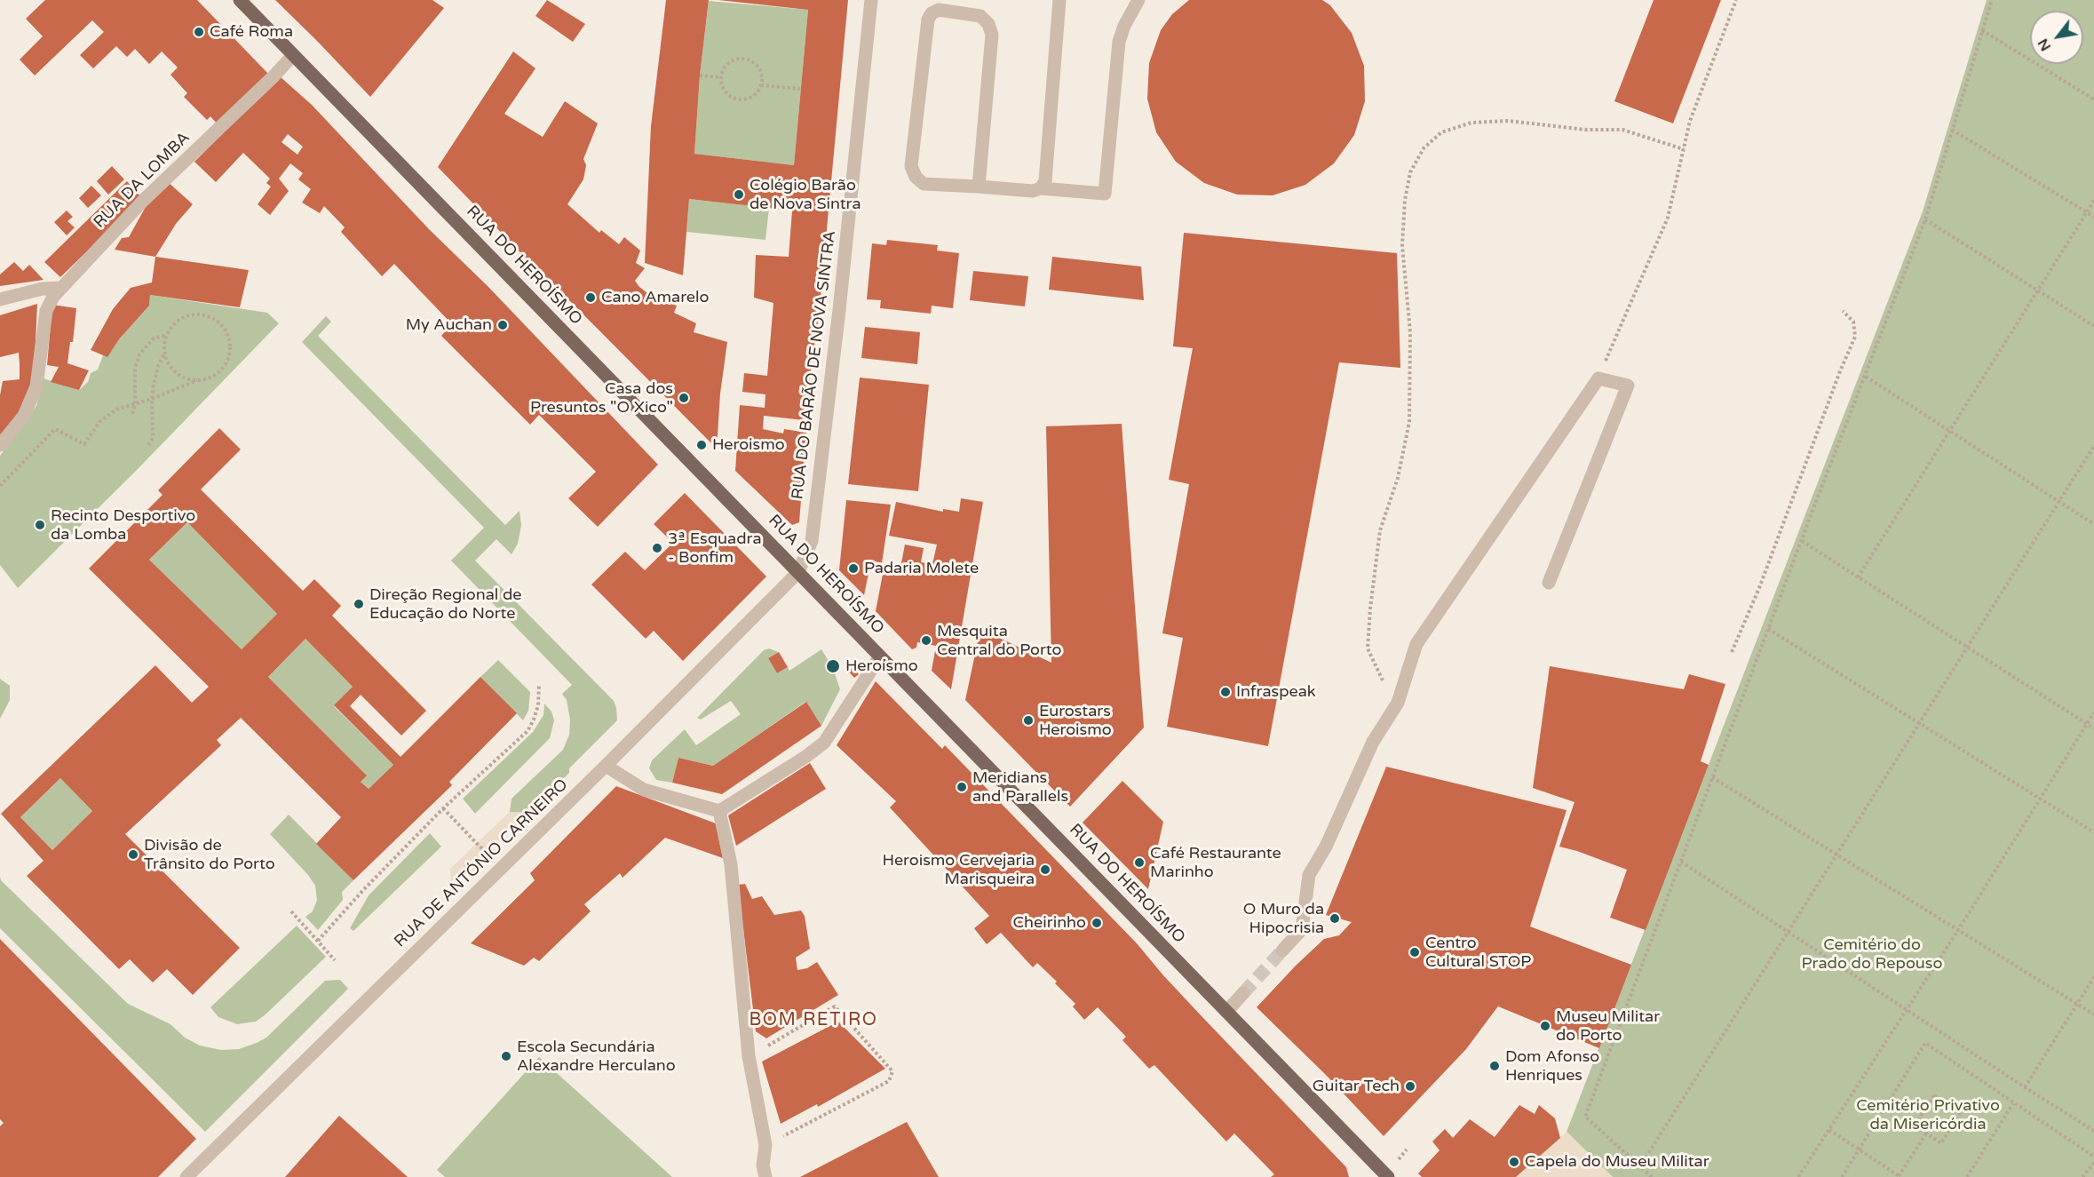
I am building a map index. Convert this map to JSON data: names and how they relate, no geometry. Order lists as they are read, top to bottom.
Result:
{
  "streets": {
    "main road": ["RUA DO HEROÍSMO"],
    "street": ["RUA DA LOMBA", "RUA DO BARÃO DE NOVA SINTRA", "RUA DE ANTÓNIO CARNEIRO"]
  },
  "crossings": [
    ["RUA DA LOMBA", "RUA DO HEROÍSMO"],
    ["RUA DO HEROÍSMO", "RUA DO BARÃO DE NOVA SINTRA"],
    ["RUA DO HEROÍSMO", "RUA DE ANTÓNIO CARNEIRO"],
    ["RUA DO BARÃO DE NOVA SINTRA", "RUA DE ANTÓNIO CARNEIRO"]
  ],
  "districts": ["BOM RETIRO"],
  "parks": ["Cemitério do Prado do Repouso", "Cemitério Privativo da Misericórdia"],
  "places": [
    "Café Roma",
    "Colégio Barão de Nova Sintra",
    "Cano Amarelo",
    "My Auchan",
    "Casa dos Presuntos \"O Xico\"",
    "Heroismo",
    "Recinto Desportivo da Lomba",
    "3ª Esquadra - Bonfim",
    "Padaria Molete",
    "Direção Regional de Educação do Norte",
    "Mesquita Central do Porto",
    "Heroísmo",
    "Infraspeak",
    "Eurostars Heroismo",
    "Meridians and Parallels",
    "Divisão de Trânsito do Porto",
    "Café Restaurante Marinho",
    "Heroismo Cervejaria Marisqueira",
    "O Muro da Hipocrisia",
    "Cheirinho",
    "Centro Cultural STOP",
    "Museu Militar do Porto",
    "Escola Secundária Alexandre Herculano",
    "Dom Afonso Henriques",
    "Guitar Tech",
    "Capela do Museu Militar"
  ],
  "north": "bottom left"
}
